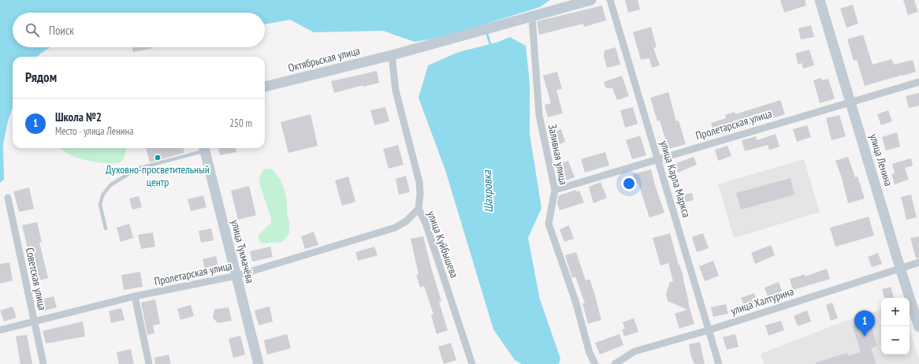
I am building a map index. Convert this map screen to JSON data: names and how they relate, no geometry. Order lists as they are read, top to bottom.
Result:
{
  "streets": {
    "street": [
      "Октябрьская улица",
      "Пролетарская улица",
      "Заливная улица",
      "улица Ленина",
      "улица Карла Маркса",
      "улица Куйбышева",
      "улица Тукмачёва",
      "Советская улица",
      "улица Халтурина"
    ]
  },
  "crossings": [
    ["Октябрьская улица", "Заливная улица"],
    ["Октябрьская улица", "улица Куйбышева"],
    ["Пролетарская улица", "Заливная улица"],
    ["Пролетарская улица", "улица Ленина"],
    ["Пролетарская улица", "улица Карла Маркса"],
    ["Пролетарская улица", "улица Куйбышева"],
    ["Пролетарская улица", "улица Тукмачёва"],
    ["Пролетарская улица", "Советская улица"],
    ["улица Ленина", "улица Халтурина"],
    ["улица Карла Маркса", "улица Халтурина"]
  ],
  "water": ["Шахровка"],
  "places": ["Духовно-просветительный центр"],
  "page": {
    "search": "Поиск",
    "heading": "Рядом",
    "list": [
      {
        "mark": "1",
        "name": "Школа №2",
        "note": "Место · улица Ленина",
        "value": "250 m"
      }
    ],
    "map_buttons": ["+", "−"],
    "pins": "1"
  }
}
